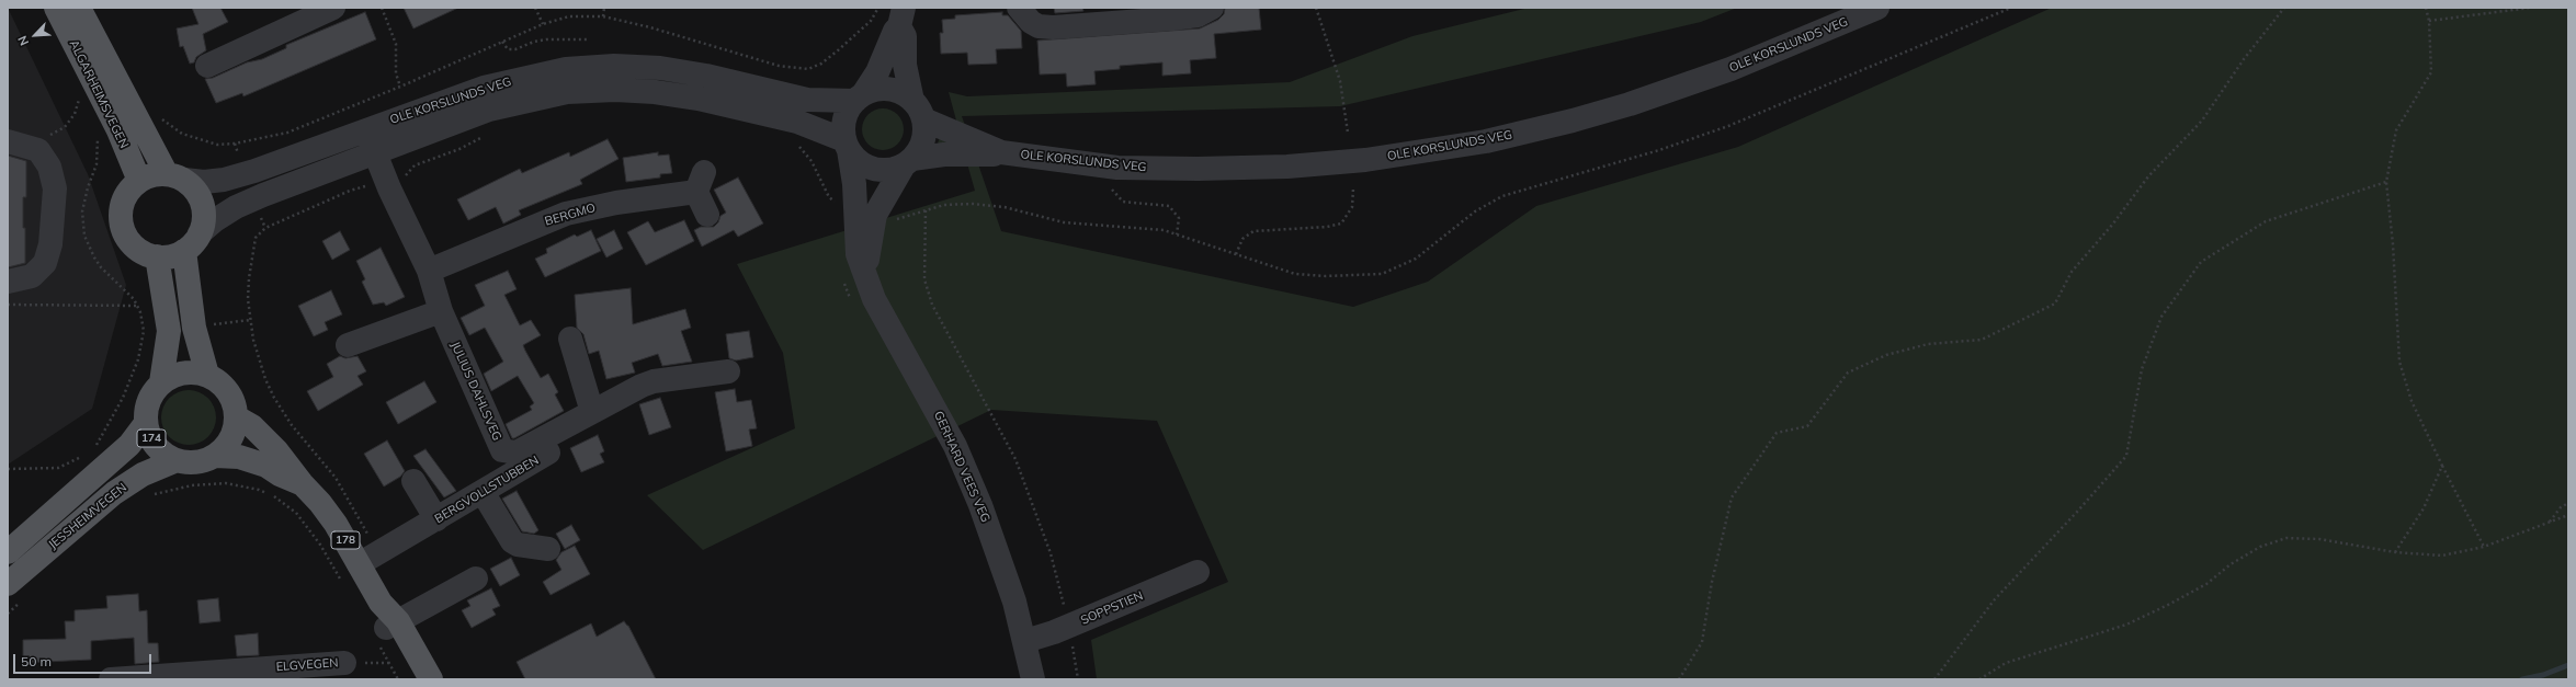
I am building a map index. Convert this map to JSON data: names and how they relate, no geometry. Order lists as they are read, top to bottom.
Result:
{
  "streets": {
    "main road": [
      "ALGARHEIMSVEGEN",
      "174",
      "JESSHEIMVEGEN",
      "178"
    ],
    "street": [
      "OLE KORSLUNDS VEG",
      "BERGMO",
      "JULIUS DAHLSVEG",
      "GERHARD VEES VEG",
      "BERGVOLLSTUBBEN",
      "SOPPSTIEN",
      "ELGVEGEN"
    ]
  },
  "crossings": [
    ["OLE KORSLUNDS VEG", "ALGARHEIMSVEGEN"],
    ["OLE KORSLUNDS VEG", "JULIUS DAHLSVEG"],
    ["OLE KORSLUNDS VEG", "174"],
    ["OLE KORSLUNDS VEG", "GERHARD VEES VEG"],
    ["ALGARHEIMSVEGEN", "174"],
    ["BERGMO", "JULIUS DAHLSVEG"],
    ["174", "JESSHEIMVEGEN"],
    ["174", "178"],
    ["GERHARD VEES VEG", "SOPPSTIEN"],
    ["BERGVOLLSTUBBEN", "178"],
    ["JESSHEIMVEGEN", "178"]
  ],
  "scale_bar": "50 m",
  "north": "bottom left"
}
